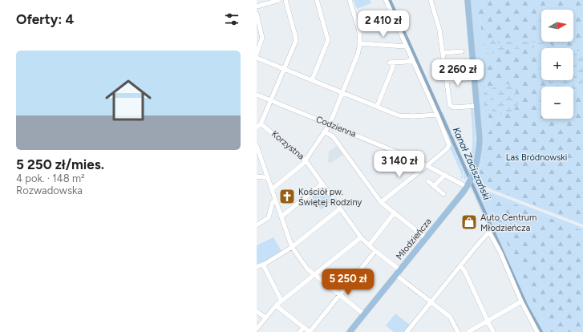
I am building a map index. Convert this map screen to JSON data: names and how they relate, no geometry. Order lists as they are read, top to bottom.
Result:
{
  "streets": {
    "main road": ["Młodzieńcza"],
    "street": ["Codzienna", "Korzystna"]
  },
  "crossings": [
    ["Codzienna", "Młodzieńcza"],
    ["Korzystna", "Młodzieńcza"]
  ],
  "water": ["Kanał Zaciszański"],
  "parks": ["Las Bródnowski"],
  "places": {
    "church": ["Kościół pw. Świętej Rodziny"],
    "shop": ["Auto Centrum Młodzieńcza"]
  },
  "north": "right",
  "page": {
    "heading": "Oferty: 4",
    "map_buttons": ["+", "−"],
    "price": [
      "2 410 zł",
      "2 260 zł",
      "3 140 zł",
      "5 250 zł"
    ],
    "list": [
      {
        "name": "5 250 zł/mies.",
        "note": "4 pok. · 148 m² · Rozwadowska"
      }
    ]
  }
}
